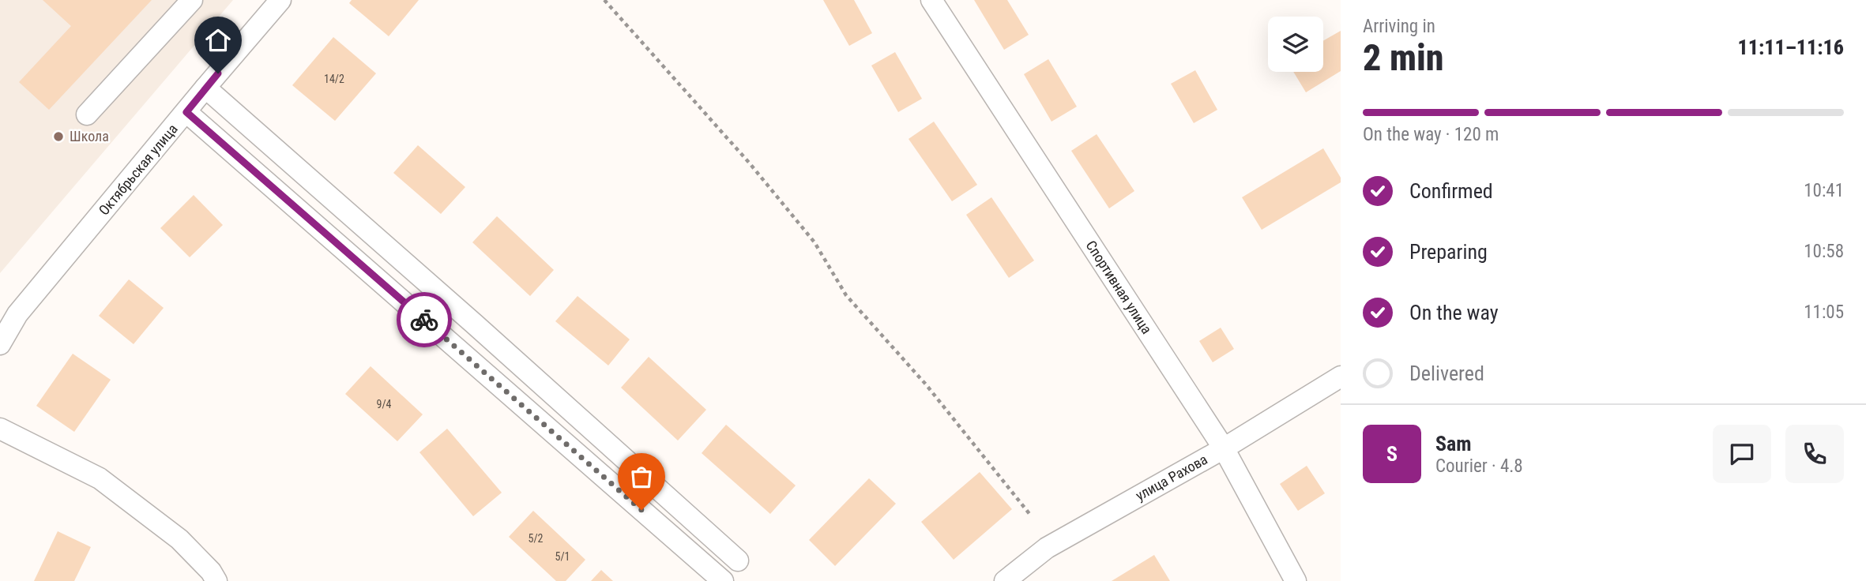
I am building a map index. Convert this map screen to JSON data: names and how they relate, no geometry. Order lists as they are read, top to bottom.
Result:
{
  "streets": {
    "street": ["Октябрьская улица", "Спортивная улица", "улица Рахова"]
  },
  "crossings": [
    ["Спортивная улица", "улица Рахова"]
  ],
  "places": ["Школа"],
  "house_numbers": [
    "14/2",
    "9/4",
    "5/2",
    "5/1"
  ],
  "page": {
    "heading": ["2 min", "Arriving in", "11:11–11:16"],
    "panel": ["Sam", "Courier · 4.8"],
    "bar": "On the way · 120 m",
    "list": [
      ["Confirmed", "10:41"],
      ["Preparing", "10:58"],
      ["On the way", "11:05"],
      "Delivered"
    ],
    "round": "S"
  }
}
